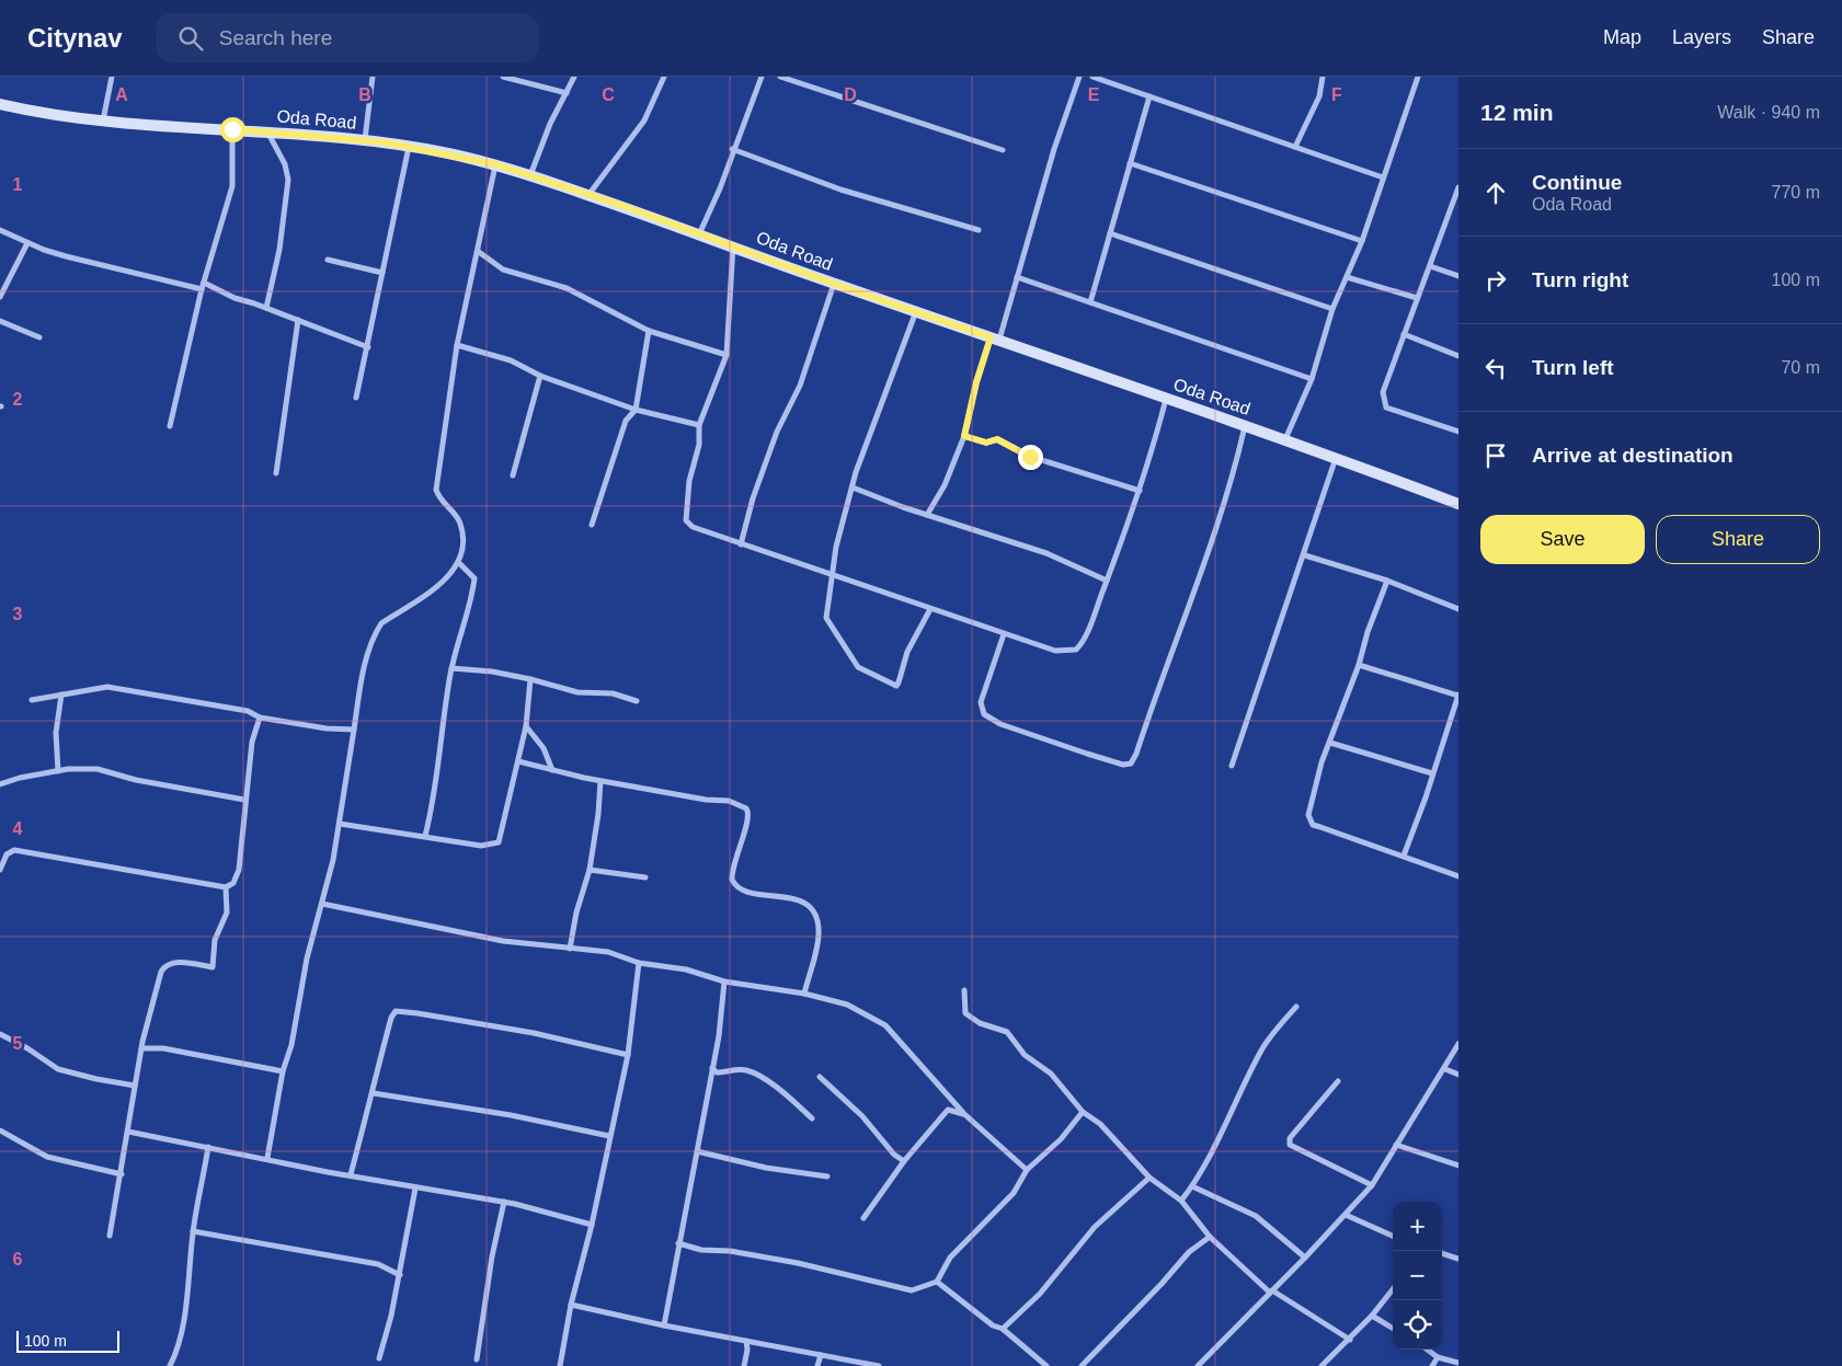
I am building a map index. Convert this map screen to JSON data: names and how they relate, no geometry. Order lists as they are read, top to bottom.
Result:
{
  "streets": {
    "street": ["Oda Road"]
  },
  "scale_bar": "100 m",
  "page": {
    "header": "Citynav",
    "search": "Search here",
    "nav": ["Map", "Layers", "Share"],
    "heading": ["12 min", "Walk · 940 m"],
    "list": [
      ["Continue", "Oda Road", "770 m"],
      ["Turn right", "100 m"],
      ["Turn left", "70 m"],
      "Arrive at destination"
    ],
    "buttons": ["Save", "Share"],
    "map_buttons": ["+", "−"],
    "scale": "100 m"
  },
  "grid": {
    "columns": [
      "A",
      "B",
      "C",
      "D",
      "E",
      "F"
    ],
    "rows": [
      "1",
      "2",
      "3",
      "4",
      "5",
      "6"
    ]
  }
}
